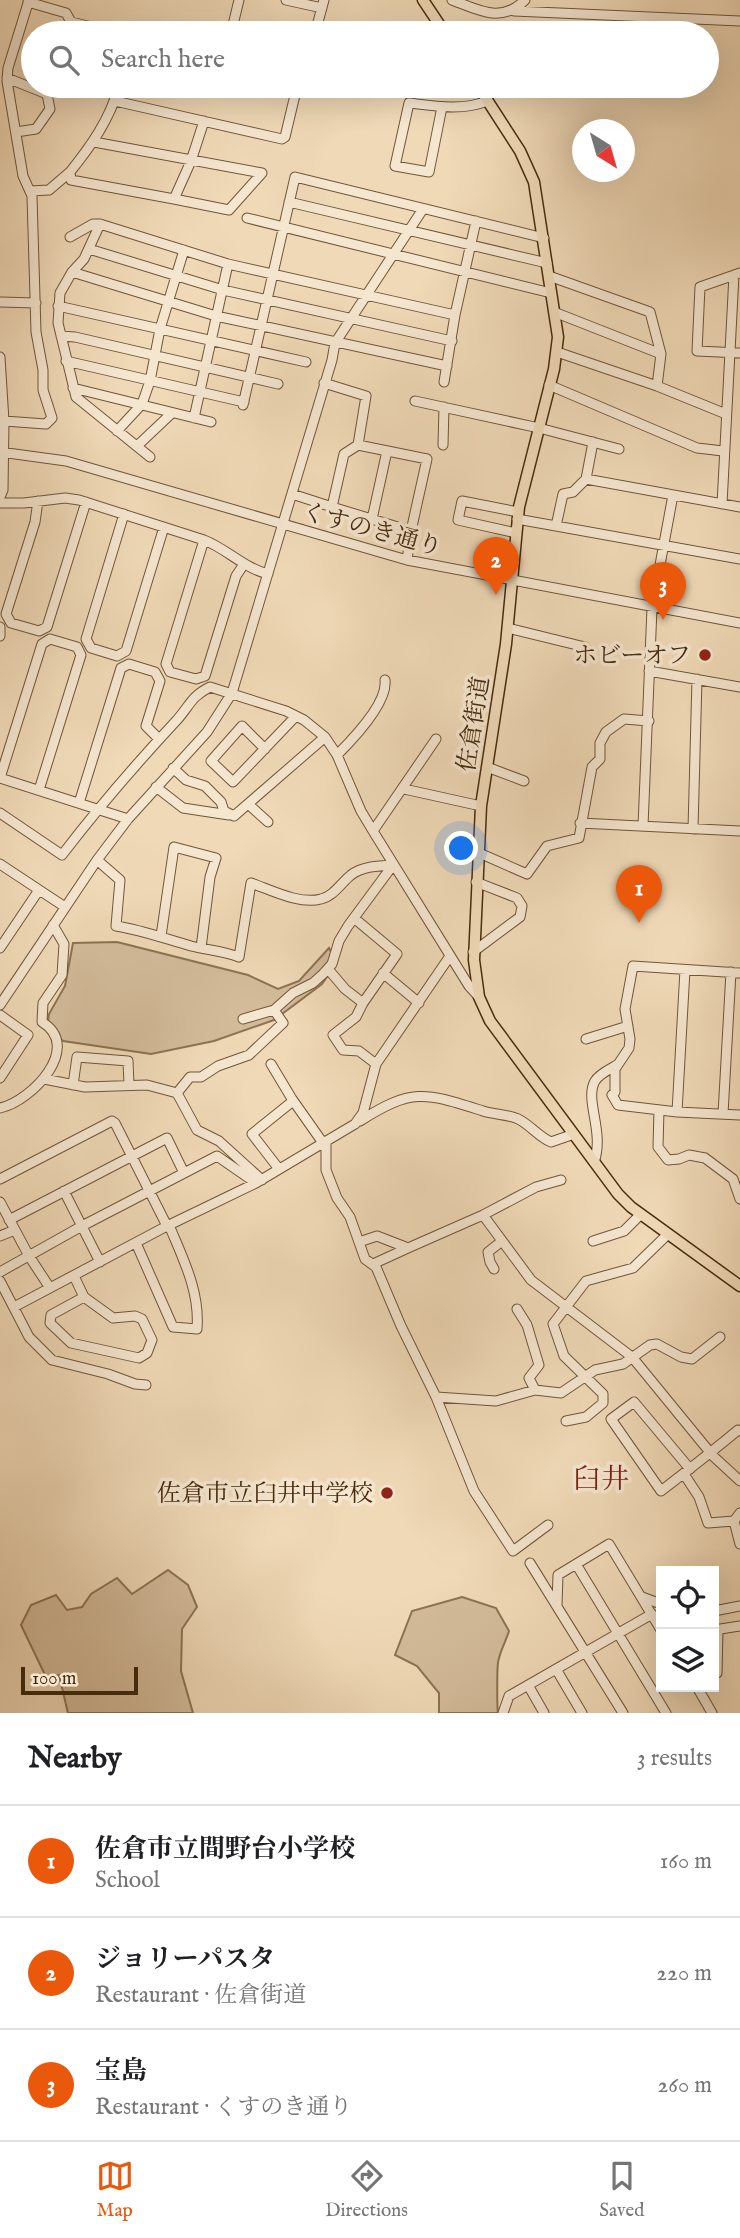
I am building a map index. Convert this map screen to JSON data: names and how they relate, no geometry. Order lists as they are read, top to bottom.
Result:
{
  "streets": {
    "main road": ["佐倉街道"],
    "street": ["くすのき通り"]
  },
  "crossings": [
    ["くすのき通り", "佐倉街道"]
  ],
  "districts": ["臼井"],
  "places": ["ホビーオフ", "佐倉市立臼井中学校"],
  "scale_bar": "100 m",
  "north": "bottom right",
  "page": {
    "search": "Search here",
    "pins": ["2", "3", "1"],
    "scale": "100 m",
    "heading": ["Nearby", "3 results"],
    "list": [
      {
        "mark": "1",
        "name": "佐倉市立間野台小学校",
        "note": "School",
        "value": "160 m"
      },
      {
        "mark": "2",
        "name": "ジョリーパスタ",
        "note": "Restaurant · 佐倉街道",
        "value": "220 m"
      },
      {
        "mark": "3",
        "name": "宝島",
        "note": "Restaurant · くすのき通り",
        "value": "260 m"
      }
    ],
    "nav": ["Map", "Directions", "Saved"]
  }
}
